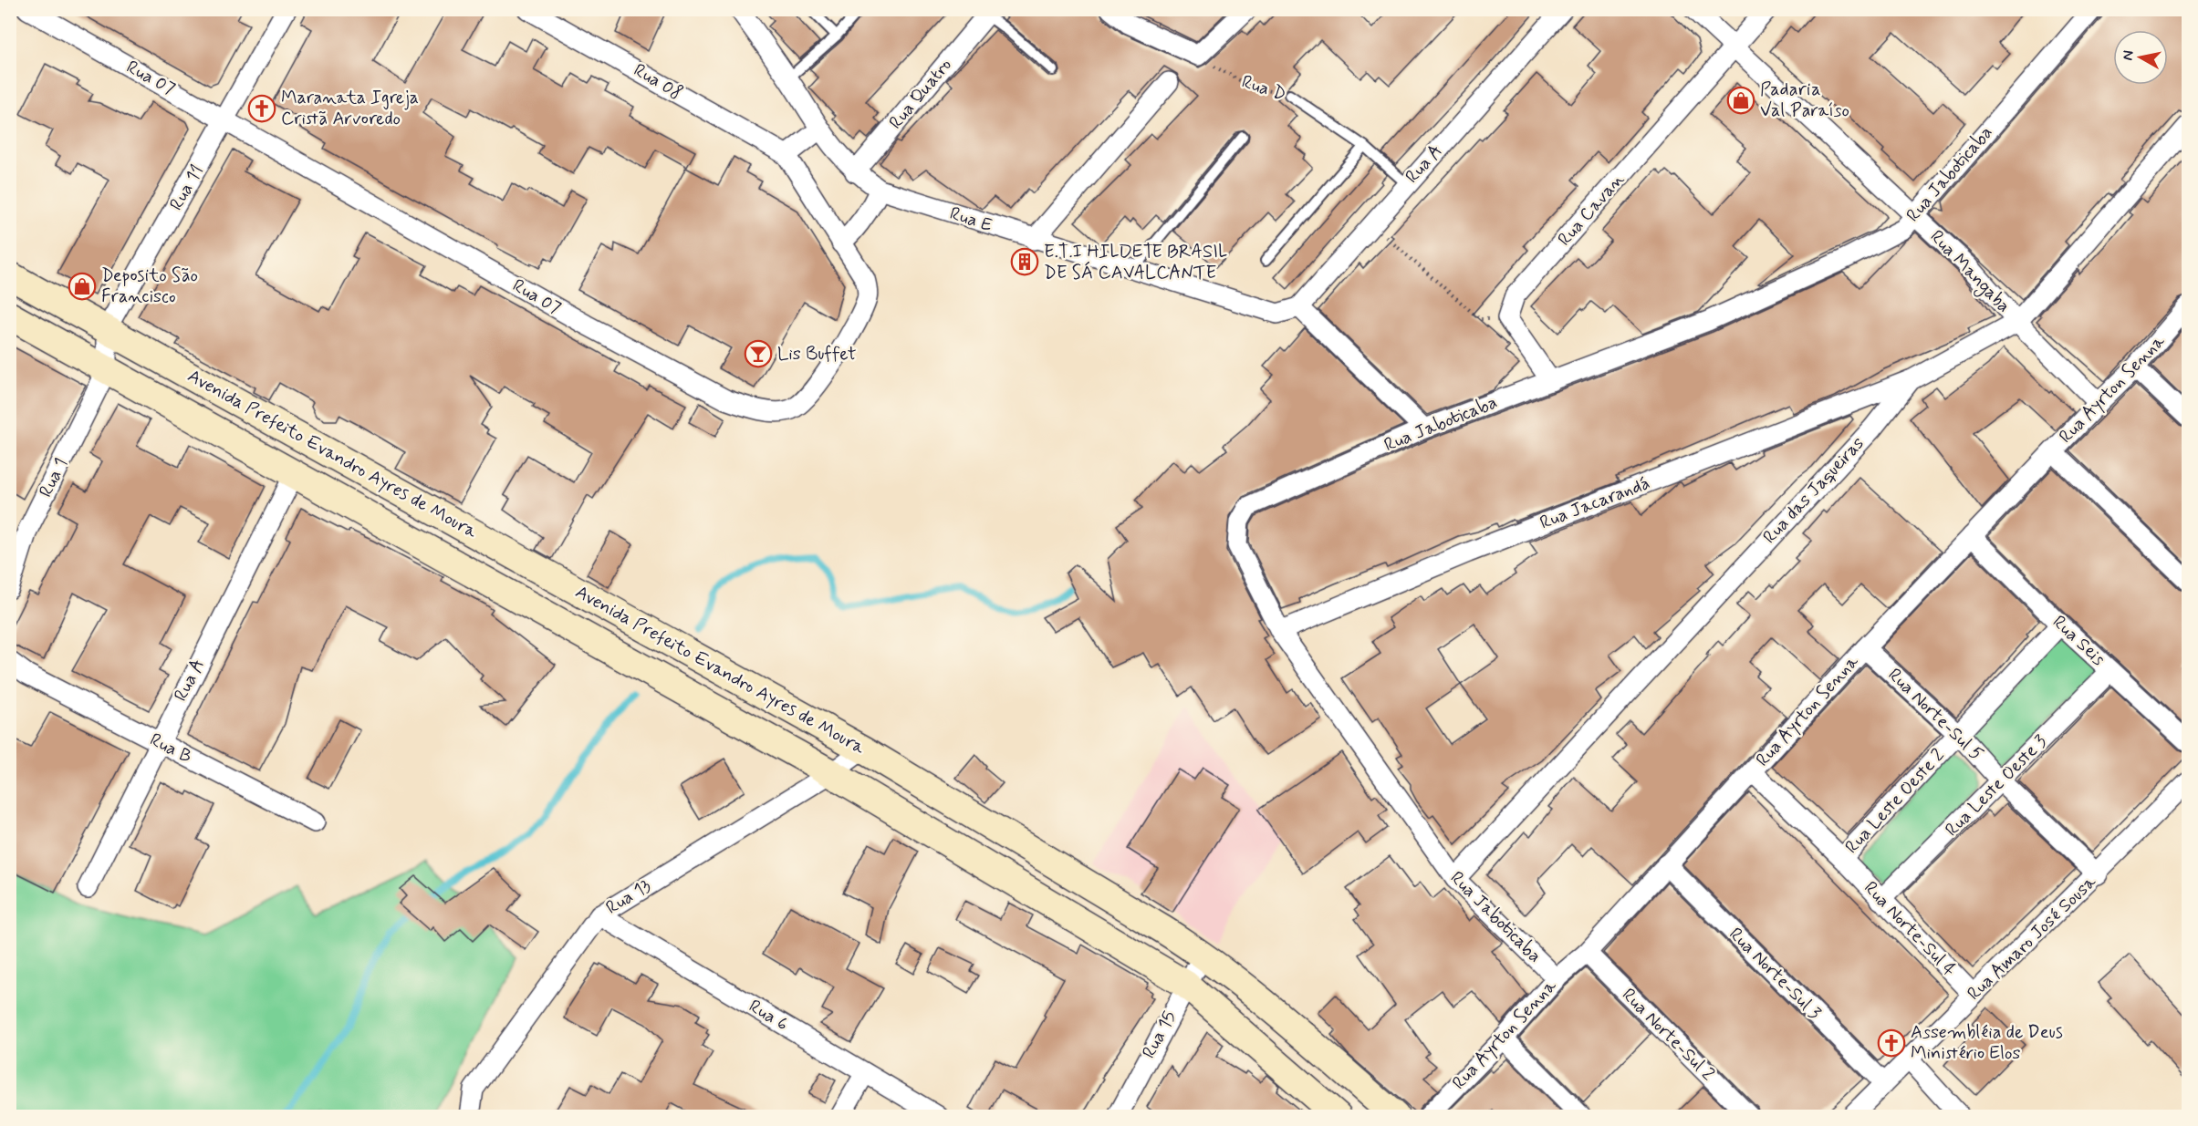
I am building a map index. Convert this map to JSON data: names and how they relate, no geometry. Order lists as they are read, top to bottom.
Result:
{
  "streets": {
    "street": [
      "Rua 07",
      "Rua 08",
      "Rua Quatro",
      "Rua A",
      "Rua Jaboticaba",
      "Rua 11",
      "Rua Cavan",
      "Rua E",
      "Rua Mangaba",
      "Rua Ayrton Senna",
      "Avenida Prefeito Evandro Ayres de Moura",
      "Rua 1",
      "Rua das Jaqueiras",
      "Rua Jacarandá",
      "Rua Seis",
      "Rua Norte-Sul 5",
      "Rua B",
      "Rua Leste Oeste 3",
      "Rua Leste Oeste 2",
      "Rua 13",
      "Rua Norte-Sul 4",
      "Rua Amaro José Sousa",
      "Rua Norte-Sul 3",
      "Rua 6",
      "Rua 15",
      "Rua Norte-Sul 2"
    ],
    "lane": ["Rua D"]
  },
  "crossings": [
    ["Rua 07", "Rua 08"],
    ["Rua 07", "Rua 11"],
    ["Rua D", "Rua A"],
    ["Rua Quatro", "Rua E"],
    ["Rua A", "Rua E"],
    ["Rua A", "Avenida Prefeito Evandro Ayres de Moura"],
    ["Rua A", "Rua B"],
    ["Rua Jaboticaba", "Rua Mangaba"],
    ["Rua Jaboticaba", "Rua Ayrton Senna"],
    ["Rua Jaboticaba", "Rua das Jaqueiras"],
    ["Rua Jaboticaba", "Rua Jacarandá"],
    ["Rua 11", "Avenida Prefeito Evandro Ayres de Moura"],
    ["Rua 11", "Rua 1"],
    ["Rua Cavan", "Rua Mangaba"],
    ["Rua Mangaba", "Rua Ayrton Senna"],
    ["Rua Mangaba", "Rua das Jaqueiras"],
    ["Rua Ayrton Senna", "Rua Seis"],
    ["Rua Ayrton Senna", "Rua Norte-Sul 5"],
    ["Rua Ayrton Senna", "Rua Norte-Sul 4"],
    ["Rua Ayrton Senna", "Rua Norte-Sul 3"],
    ["Rua Ayrton Senna", "Rua Norte-Sul 2"],
    ["Avenida Prefeito Evandro Ayres de Moura", "Rua 1"],
    ["Avenida Prefeito Evandro Ayres de Moura", "Rua 13"],
    ["Avenida Prefeito Evandro Ayres de Moura", "Rua 15"],
    ["Rua das Jaqueiras", "Rua Jacarandá"],
    ["Rua Seis", "Rua Leste Oeste 3"],
    ["Rua Seis", "Rua Leste Oeste 2"],
    ["Rua Norte-Sul 5", "Rua Leste Oeste 3"],
    ["Rua Norte-Sul 5", "Rua Leste Oeste 2"],
    ["Rua Norte-Sul 5", "Rua Amaro José Sousa"],
    ["Rua Leste Oeste 3", "Rua Norte-Sul 4"],
    ["Rua Leste Oeste 2", "Rua Norte-Sul 4"],
    ["Rua 13", "Rua 6"],
    ["Rua Norte-Sul 4", "Rua Amaro José Sousa"],
    ["Rua Amaro José Sousa", "Rua Norte-Sul 3"]
  ],
  "places": {
    "shop": ["Padaria Val Paraíso", "Deposito São Francisco"],
    "church": ["Maranata Igreja Cristã Arvoredo", "Assembléia de Deus Ministério Elos"],
    "building": ["E.T.I HILDETE BRASIL DE SÁ CAVALCANTE"],
    "bar": ["Lis Buffet"]
  },
  "north": "left"
}
